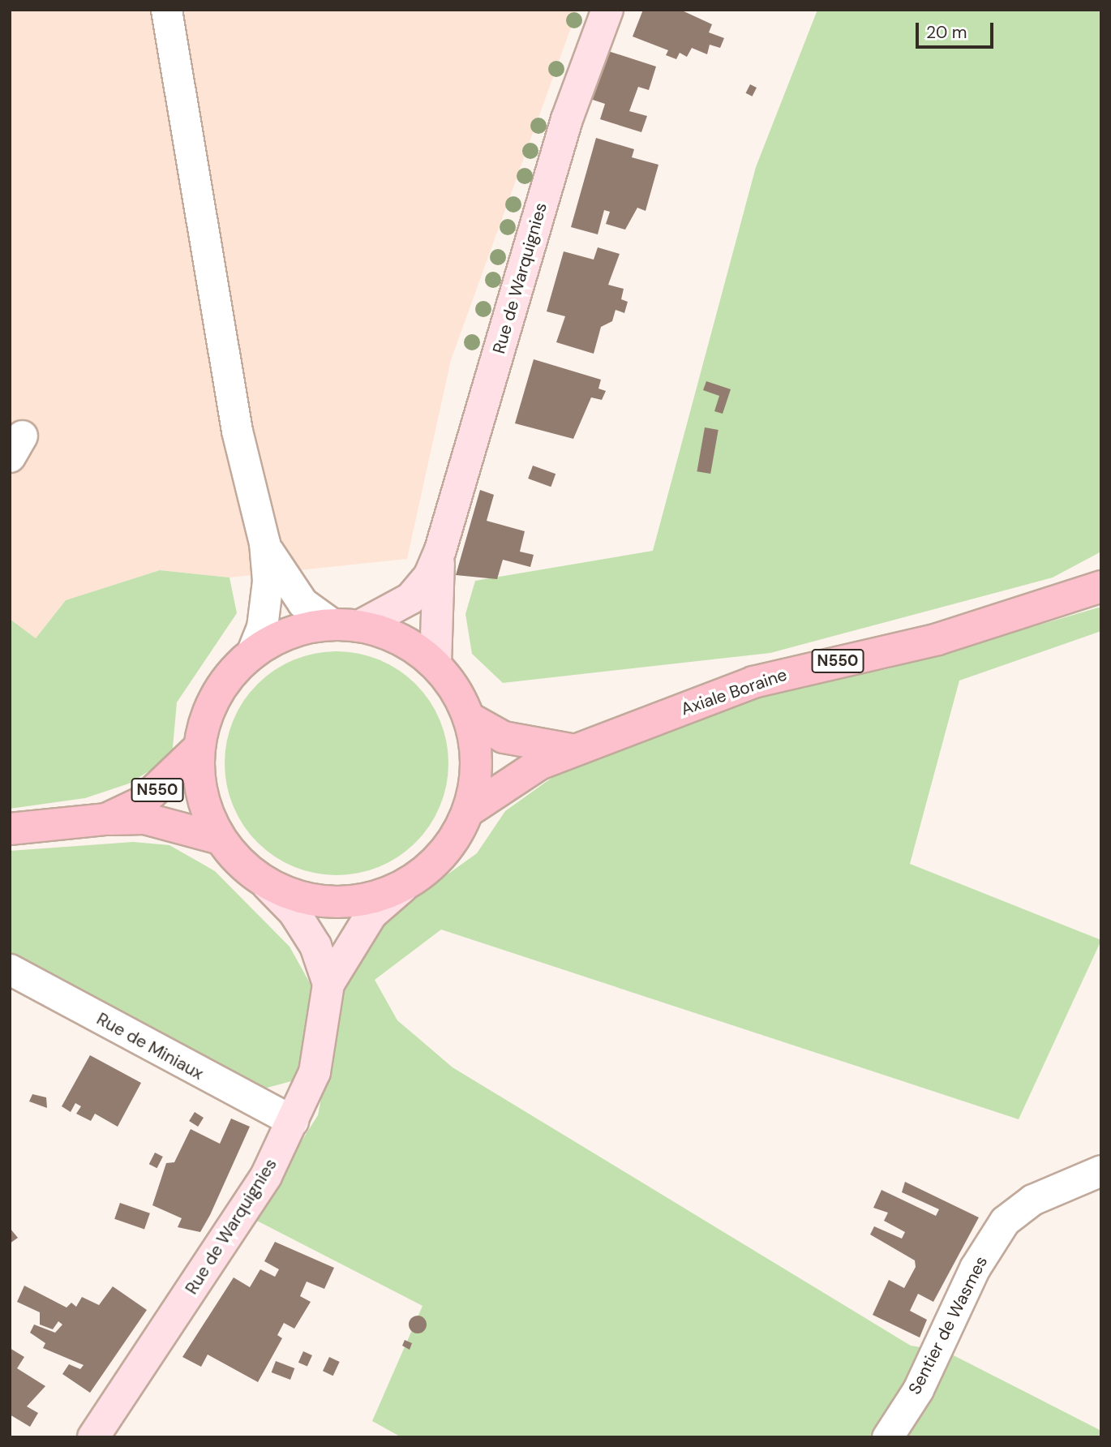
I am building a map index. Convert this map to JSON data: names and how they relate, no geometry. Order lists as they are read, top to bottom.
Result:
{
  "streets": {
    "main road": ["N550", "Axiale Boraine"],
    "street": ["Rue de Warquignies", "Rue de Miniaux", "Sentier de Wasmes"]
  },
  "crossings": [
    ["Rue de Warquignies", "Axiale Boraine"],
    ["Rue de Warquignies", "Rue de Miniaux"]
  ],
  "scale_bar": "20 m"
}
